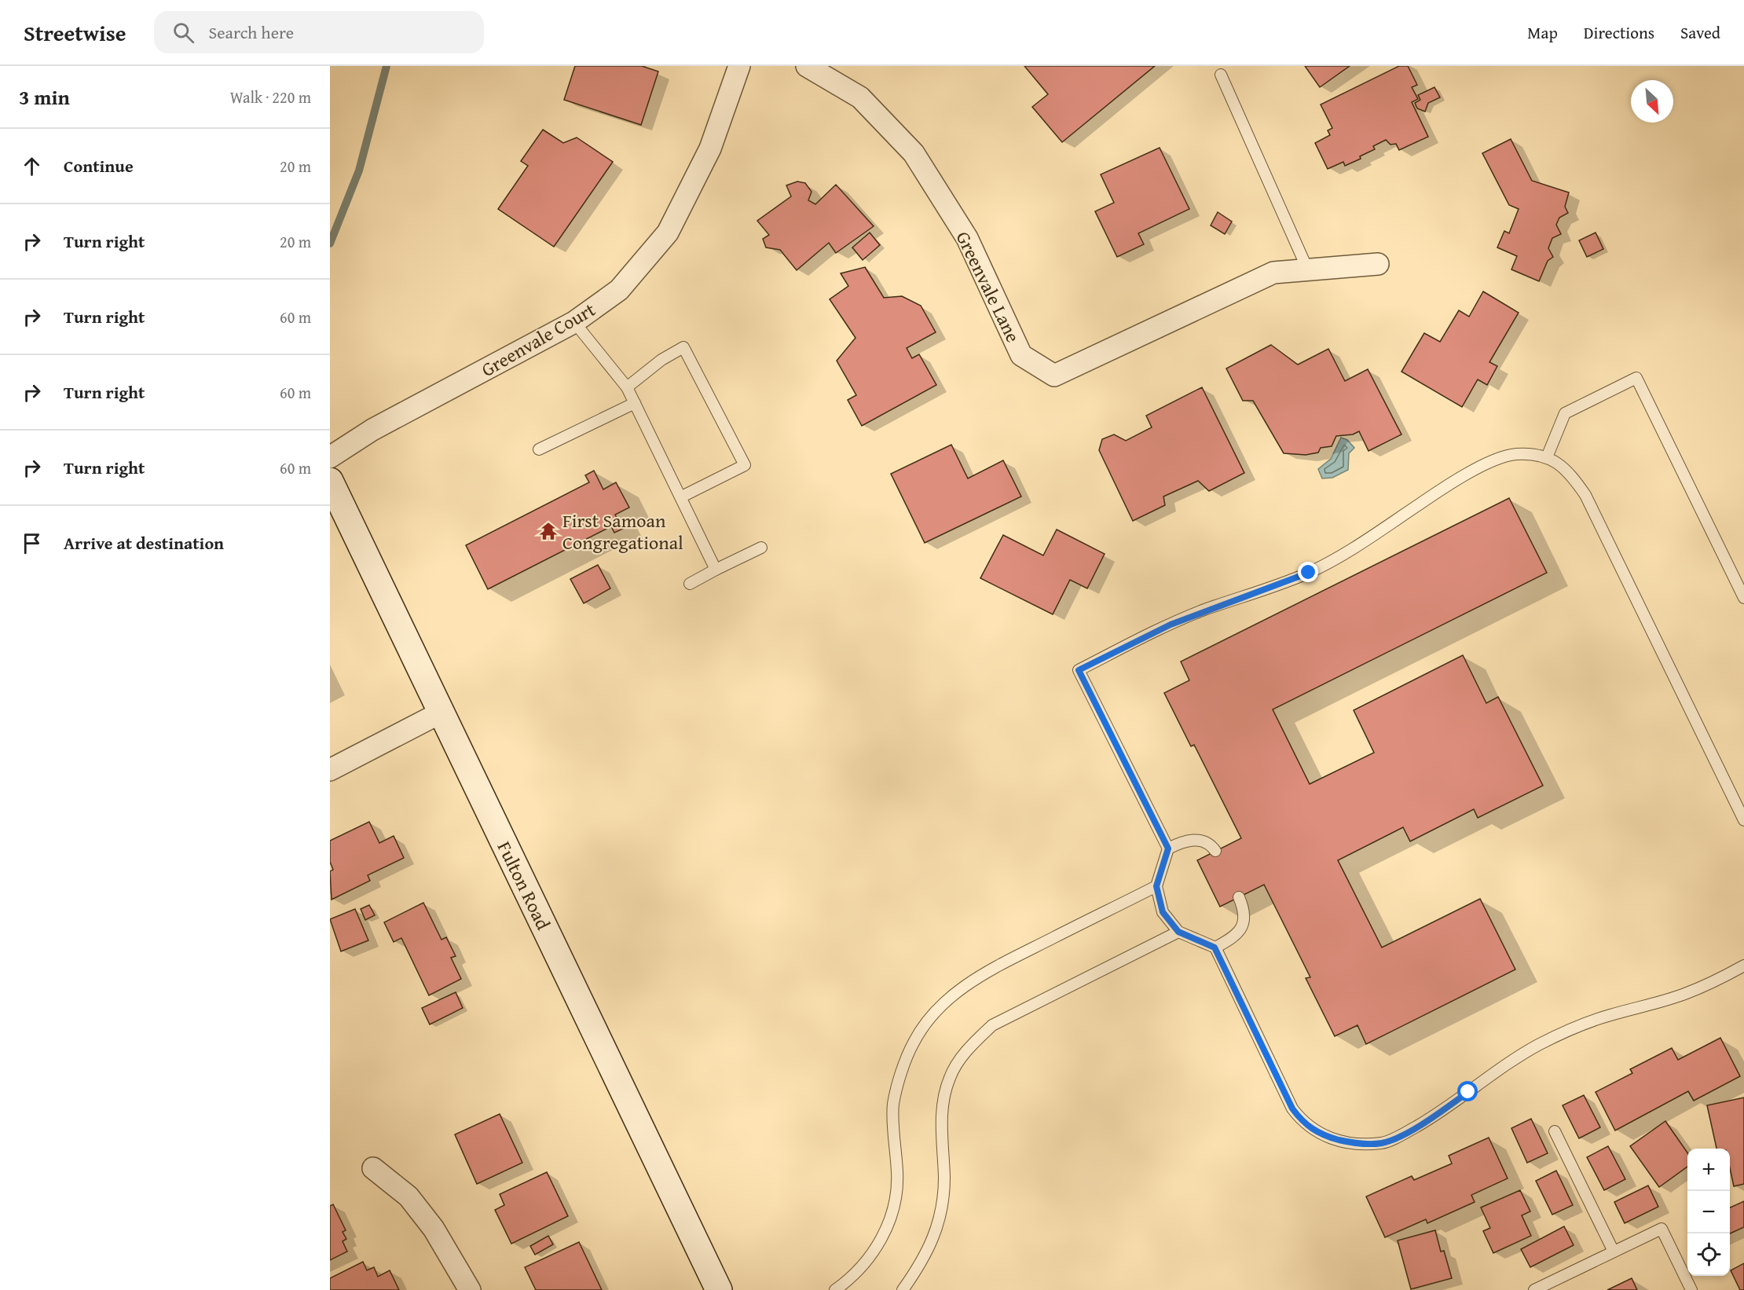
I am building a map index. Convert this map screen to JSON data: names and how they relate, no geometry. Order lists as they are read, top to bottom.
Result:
{
  "streets": {
    "main road": ["Fulton Road"],
    "street": ["Greenvale Lane", "Greenvale Court"]
  },
  "places": {
    "temple": ["First Samoan Congregational"]
  },
  "north": "bottom right",
  "page": {
    "header": "Streetwise",
    "search": "Search here",
    "nav": ["Map", "Directions", "Saved"],
    "heading": ["3 min", "Walk · 220 m"],
    "list": [
      ["Continue", "20 m"],
      ["Turn right", "20 m"],
      ["Turn right", "60 m"],
      ["Turn right", "60 m"],
      ["Turn right", "60 m"],
      "Arrive at destination"
    ],
    "map_buttons": ["+", "−"]
  }
}
